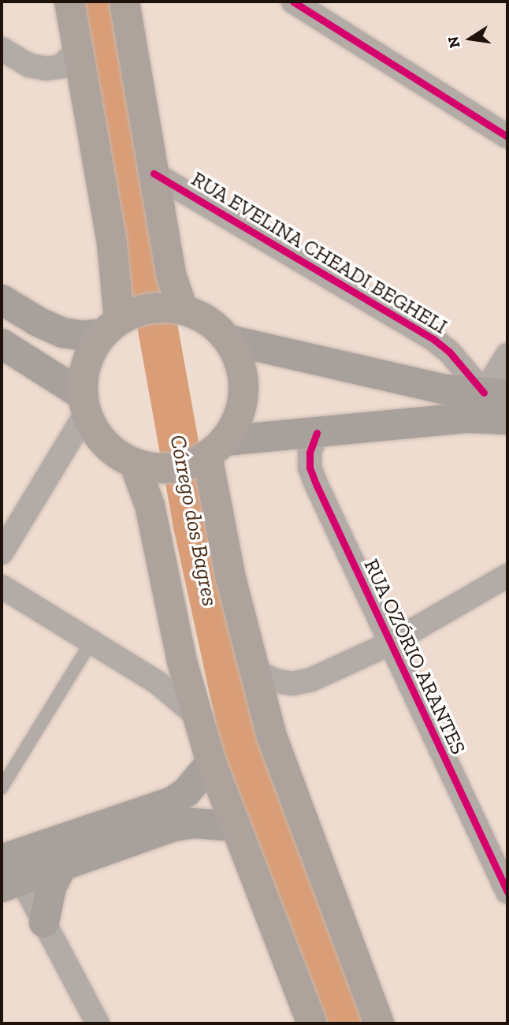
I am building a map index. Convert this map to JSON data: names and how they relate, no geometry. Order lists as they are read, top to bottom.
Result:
{
  "streets": {
    "street": ["RUA EVELINA CHEADI BEGHELI", "RUA OZÓRIO ARANTES"]
  },
  "water": ["Córrego dos Bagres"],
  "north": "left"
}
